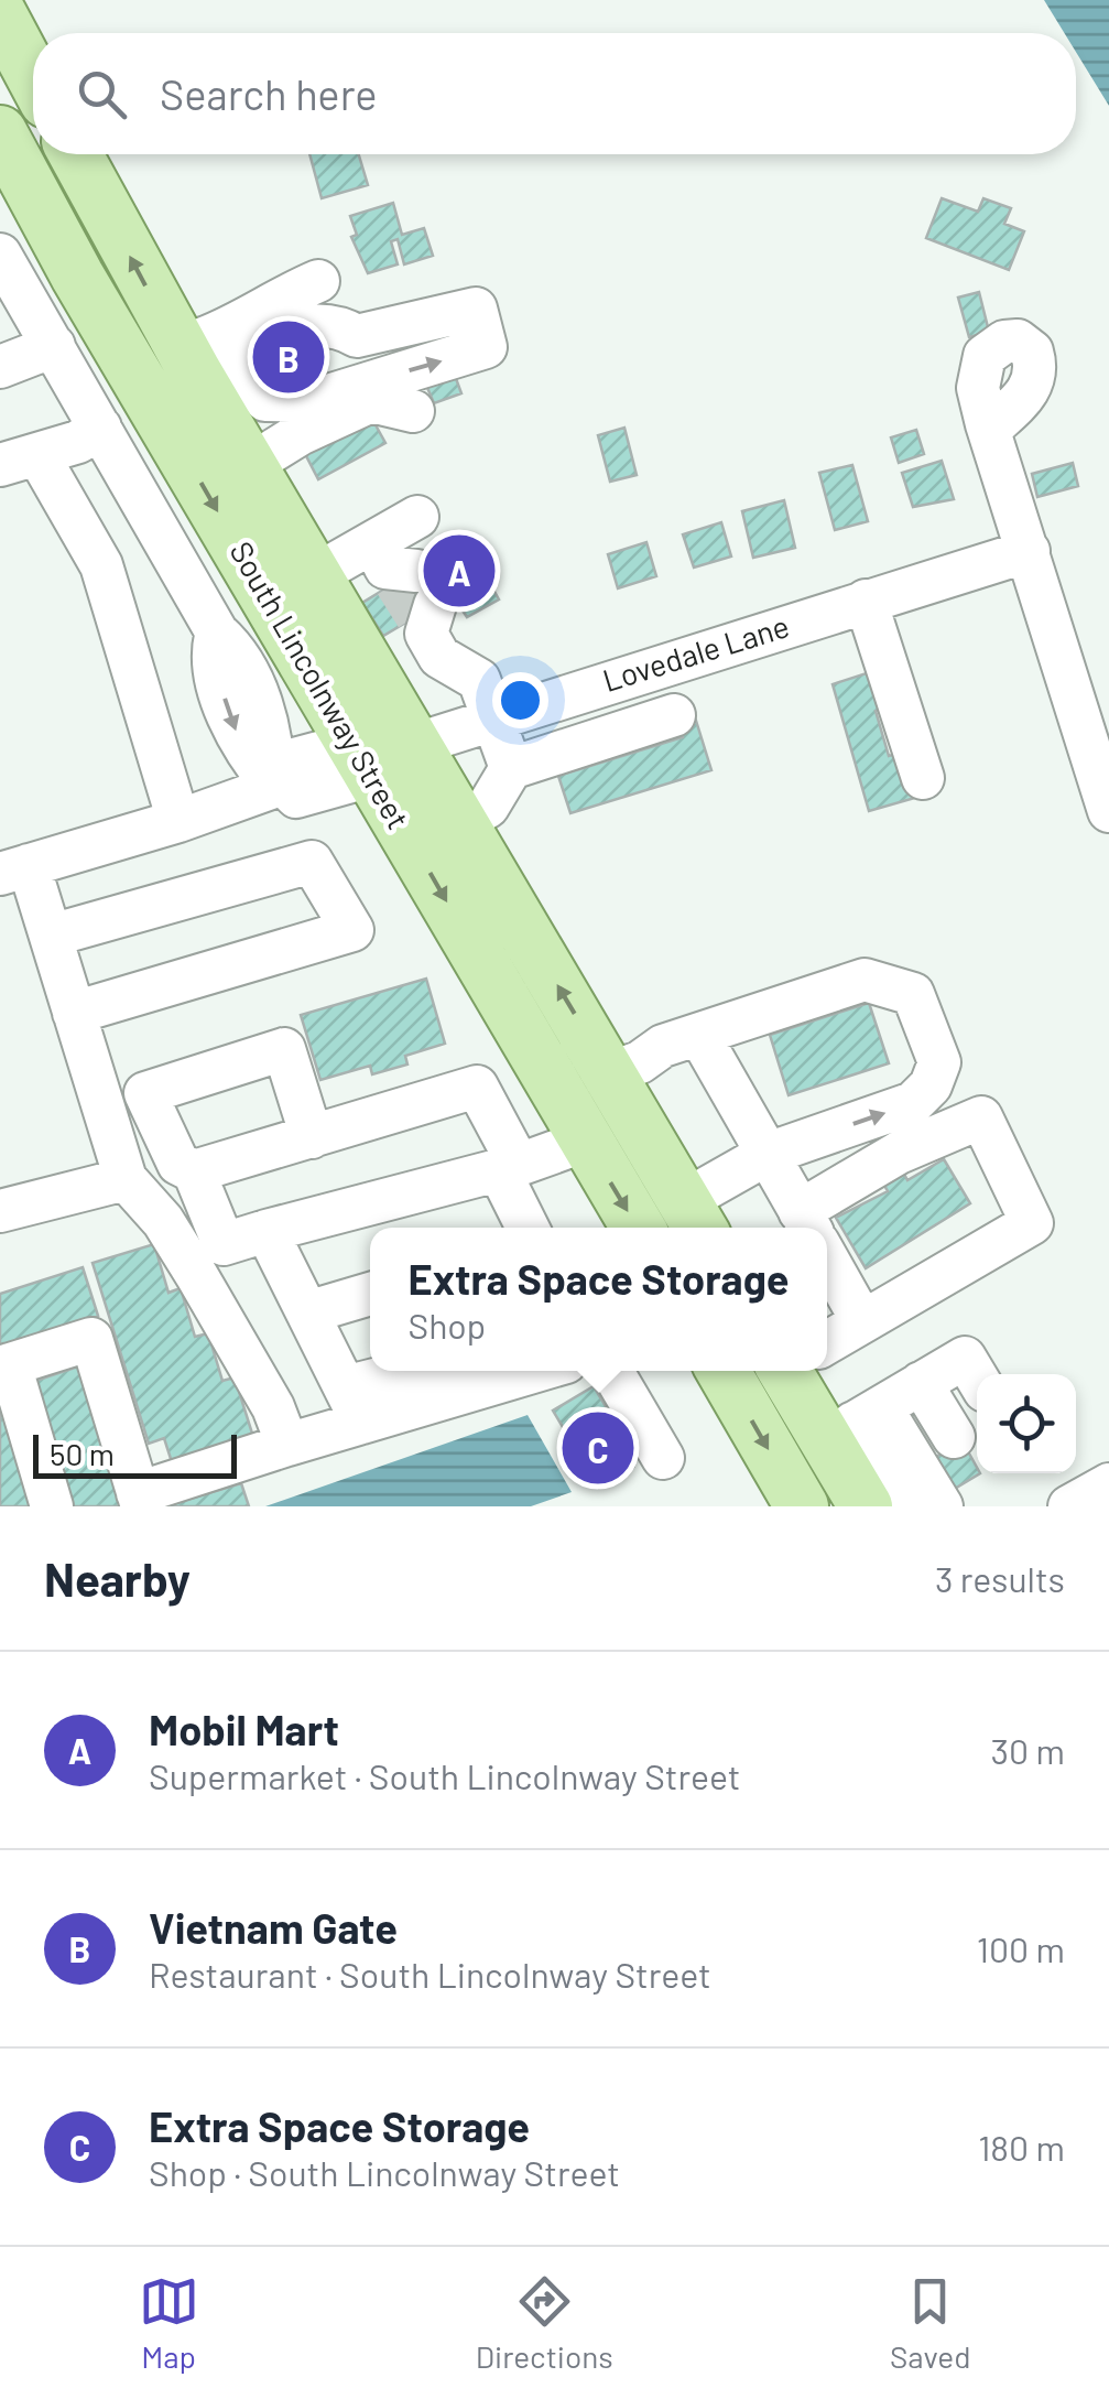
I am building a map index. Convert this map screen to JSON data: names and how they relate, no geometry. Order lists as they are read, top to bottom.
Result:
{
  "streets": {
    "main road": ["South Lincolnway Street"],
    "street": ["Lovedale Lane"]
  },
  "crossings": [
    ["Lovedale Lane", "South Lincolnway Street"]
  ],
  "scale_bar": "50 m",
  "page": {
    "search": "Search here",
    "pins": ["B", "A", "C"],
    "popup": ["Extra Space Storage", "Shop"],
    "scale": "50 m",
    "heading": ["Nearby", "3 results"],
    "list": [
      {
        "mark": "A",
        "name": "Mobil Mart",
        "note": "Supermarket · South Lincolnway Street",
        "value": "30 m"
      },
      {
        "mark": "B",
        "name": "Vietnam Gate",
        "note": "Restaurant · South Lincolnway Street",
        "value": "100 m"
      },
      {
        "mark": "C",
        "name": "Extra Space Storage",
        "note": "Shop · South Lincolnway Street",
        "value": "180 m"
      }
    ],
    "nav": ["Map", "Directions", "Saved"]
  }
}
